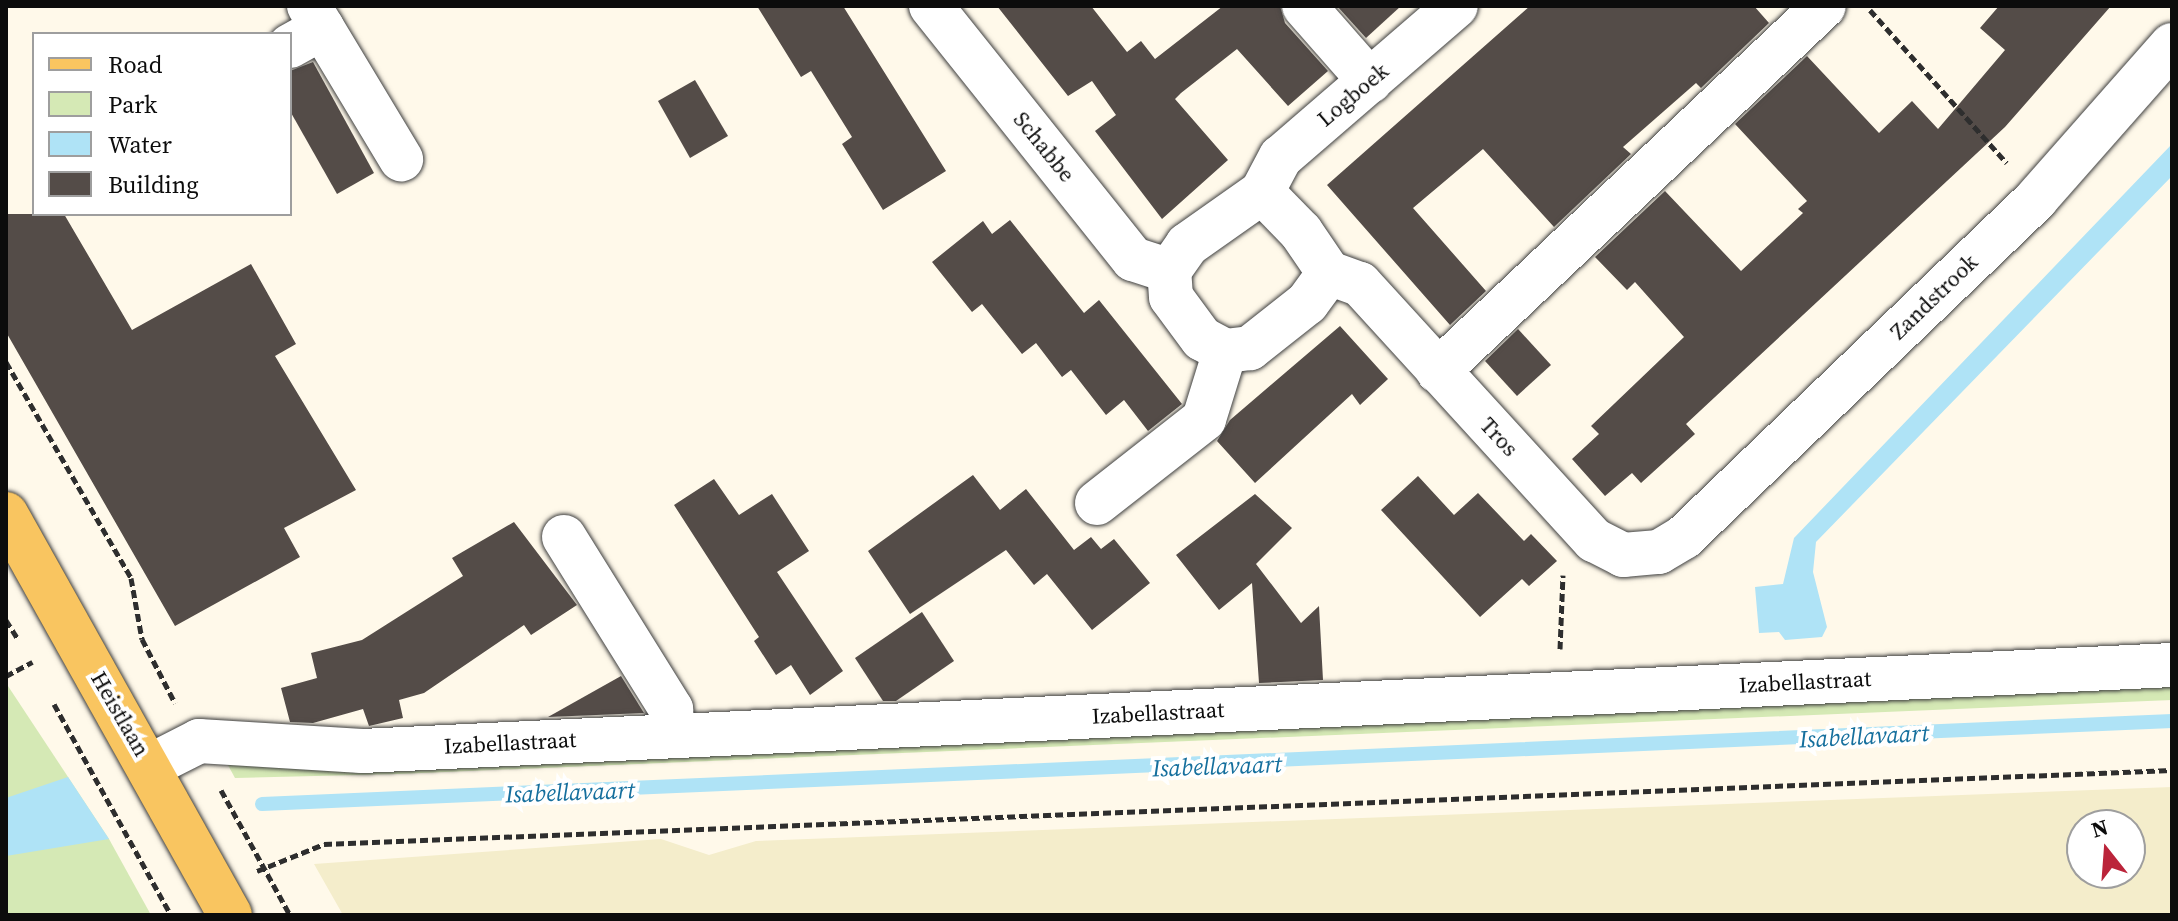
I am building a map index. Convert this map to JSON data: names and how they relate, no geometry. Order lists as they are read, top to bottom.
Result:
{
  "streets": {
    "main road": ["Heistlaan"],
    "street": [
      "Logboek",
      "Schabbe",
      "Zandstrook",
      "Tros",
      "Izabellastraat"
    ]
  },
  "crossings": [
    ["Logboek", "Schabbe"],
    ["Logboek", "Tros"],
    ["Schabbe", "Tros"],
    ["Zandstrook", "Tros"],
    ["Izabellastraat", "Heistlaan"]
  ],
  "water": ["Isabellavaart"],
  "legend": [
    "Road",
    "Park",
    "Water",
    "Building"
  ],
  "north": "top"
}
